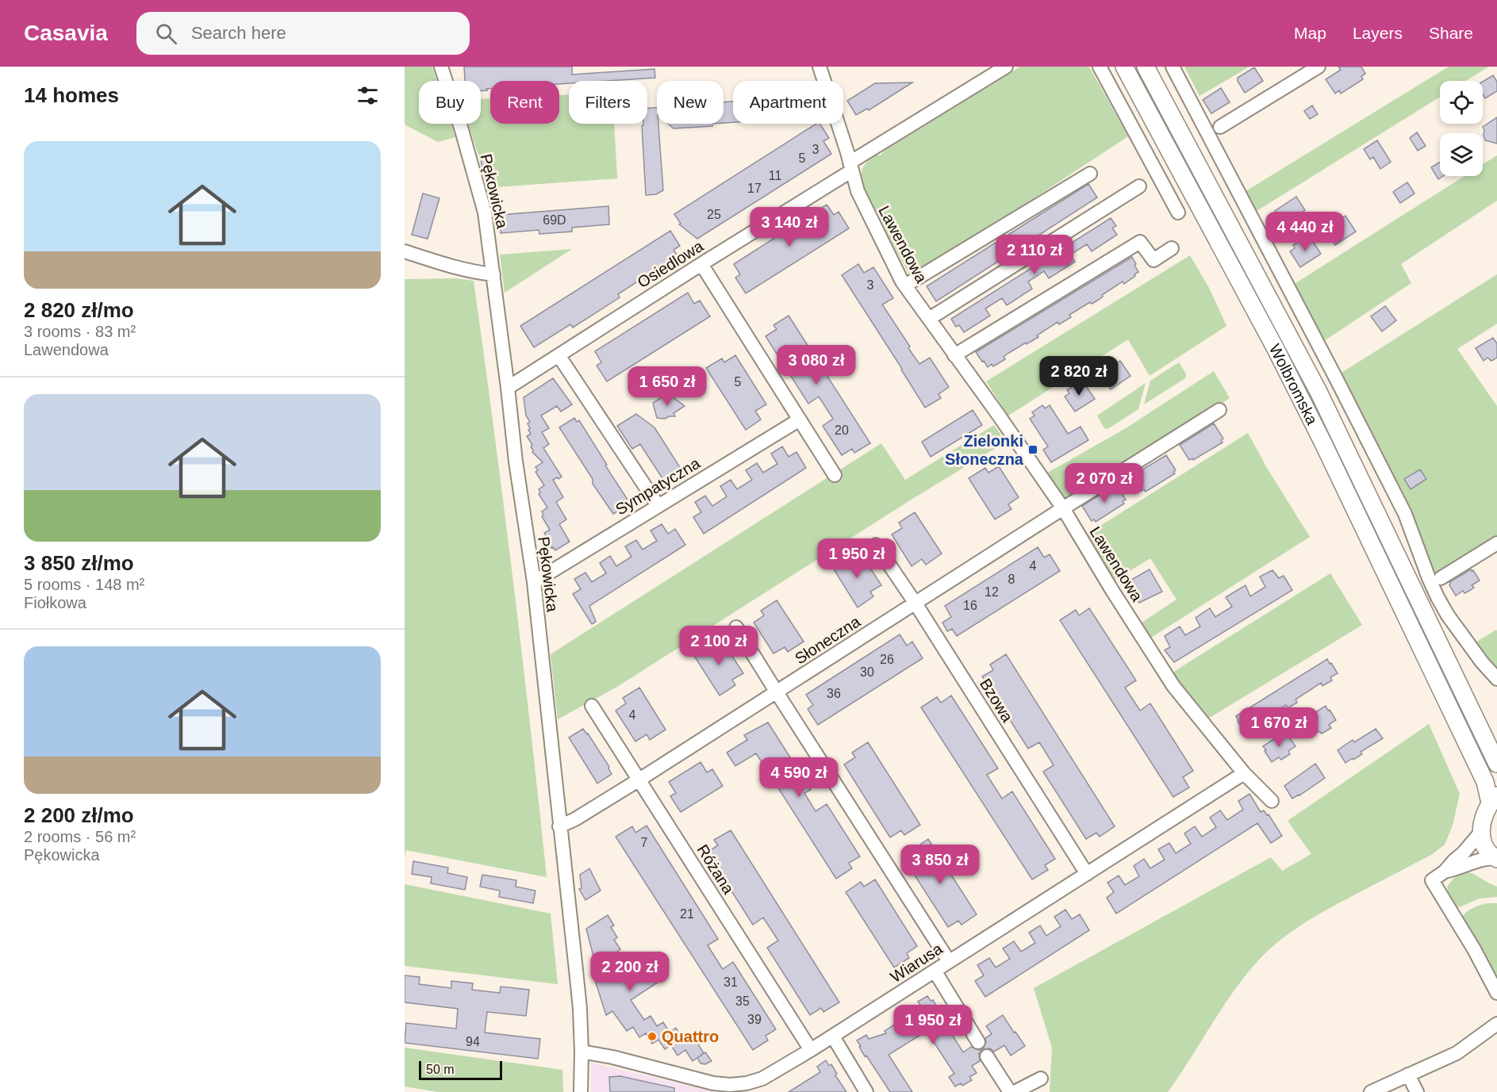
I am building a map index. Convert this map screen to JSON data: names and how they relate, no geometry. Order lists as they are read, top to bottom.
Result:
{
  "streets": {
    "main road": ["Wolbromska"],
    "street": [
      "Pękowicka",
      "Lawendowa",
      "Osiedlowa",
      "Sympatyczna",
      "Słoneczna",
      "Bzowa",
      "Różana",
      "Wiarusa"
    ]
  },
  "crossings": [
    ["Pękowicka", "Osiedlowa"],
    ["Pękowicka", "Sympatyczna"],
    ["Pękowicka", "Słoneczna"],
    ["Pękowicka", "Wiarusa"],
    ["Lawendowa", "Osiedlowa"],
    ["Lawendowa", "Słoneczna"],
    ["Lawendowa", "Wiarusa"],
    ["Słoneczna", "Bzowa"],
    ["Słoneczna", "Różana"],
    ["Bzowa", "Wiarusa"],
    ["Różana", "Wiarusa"]
  ],
  "places": {
    "transit": ["Zielonki Słoneczna"],
    "other": ["Quattro"]
  },
  "house_numbers": [
    "3",
    "5",
    "11",
    "17",
    "25",
    "69D",
    "3",
    "5",
    "20",
    "4",
    "8",
    "12",
    "16",
    "26",
    "30",
    "36",
    "4",
    "7",
    "21",
    "31",
    "35",
    "39",
    "94"
  ],
  "scale_bar": "50 m",
  "page": {
    "header": "Casavia",
    "search": "Search here",
    "nav": ["Map", "Layers", "Share"],
    "heading": "14 homes",
    "chip": [
      "Buy",
      "Rent",
      "Filters",
      "New",
      "Apartment"
    ],
    "list": [
      {
        "name": "2 820 zł/mo",
        "note": "3 rooms · 83 m² · Lawendowa"
      },
      {
        "name": "3 850 zł/mo",
        "note": "5 rooms · 148 m² · Fiołkowa"
      },
      {
        "name": "2 200 zł/mo",
        "note": "2 rooms · 56 m² · Pękowicka"
      }
    ],
    "price": [
      "3 140 zł",
      "4 440 zł",
      "2 110 zł",
      "3 080 zł",
      "2 820 zł",
      "1 650 zł",
      "2 070 zł",
      "1 950 zł",
      "2 100 zł",
      "1 670 zł",
      "4 590 zł",
      "3 850 zł",
      "2 200 zł",
      "1 950 zł"
    ],
    "scale": "50 m"
  }
}
